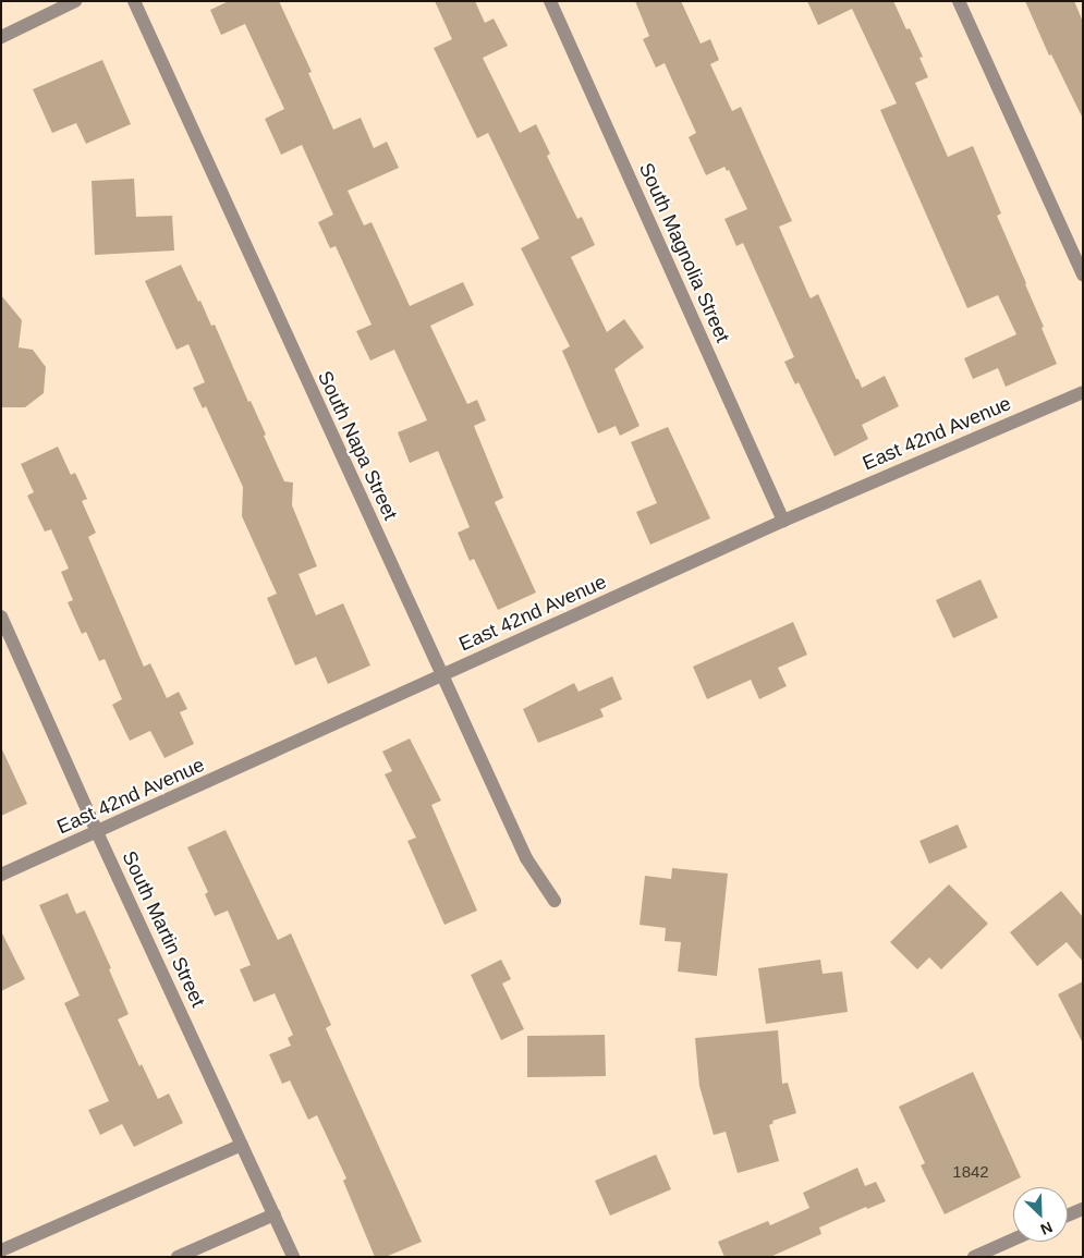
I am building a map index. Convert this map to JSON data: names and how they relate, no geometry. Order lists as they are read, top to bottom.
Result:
{
  "streets": {
    "street": [
      "South Magnolia Street",
      "East 42nd Avenue",
      "South Napa Street",
      "South Martin Street"
    ]
  },
  "crossings": [
    ["South Magnolia Street", "East 42nd Avenue"],
    ["East 42nd Avenue", "South Napa Street"],
    ["East 42nd Avenue", "South Martin Street"]
  ],
  "house_numbers": ["1842"],
  "north": "bottom right"
}
